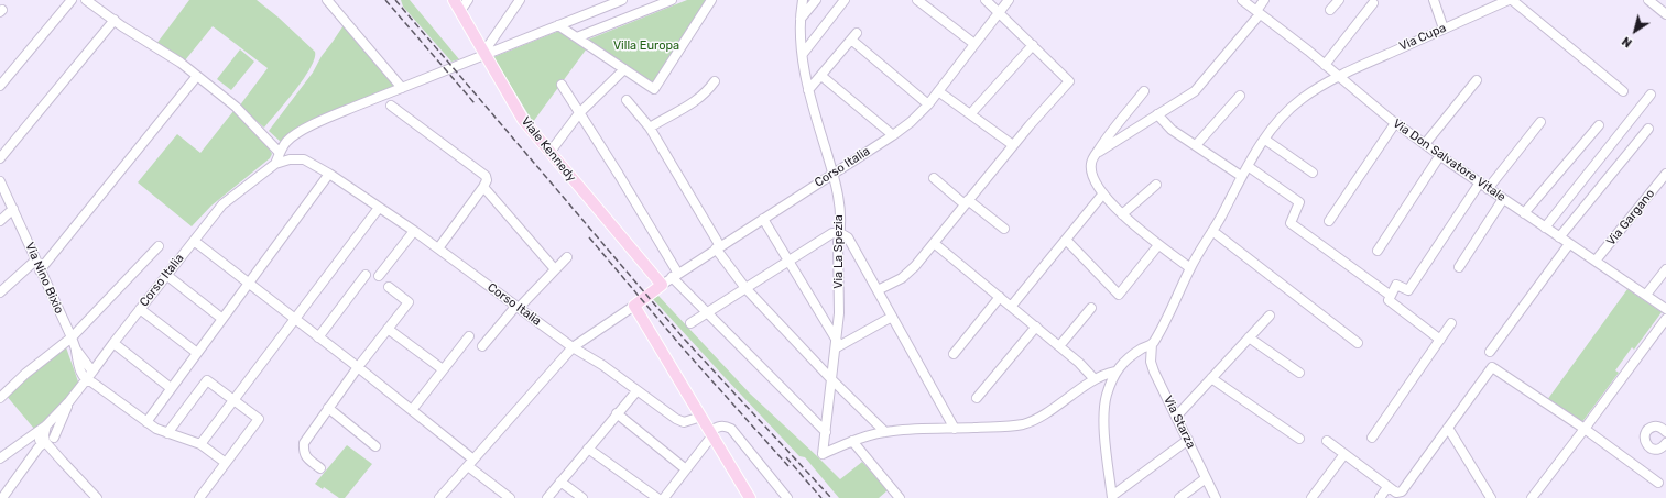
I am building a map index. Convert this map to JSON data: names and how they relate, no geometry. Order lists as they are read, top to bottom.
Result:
{
  "streets": {
    "main road": ["Viale Kennedy", "Corso Italia"],
    "street": [
      "Via Cupa",
      "Via Don Salvatore Vitale",
      "Via Gargano",
      "Via La Spezia",
      "Via Nino Bixio",
      "Via Starza"
    ]
  },
  "crossings": [
    ["Via Cupa", "Via Don Salvatore Vitale"],
    ["Via Cupa", "Via Starza"],
    ["Viale Kennedy", "Corso Italia"],
    ["Via Don Salvatore Vitale", "Via Gargano"],
    ["Corso Italia", "Via La Spezia"],
    ["Corso Italia", "Via Nino Bixio"]
  ],
  "parks": ["Villa Europa"],
  "north": "bottom left"
}
